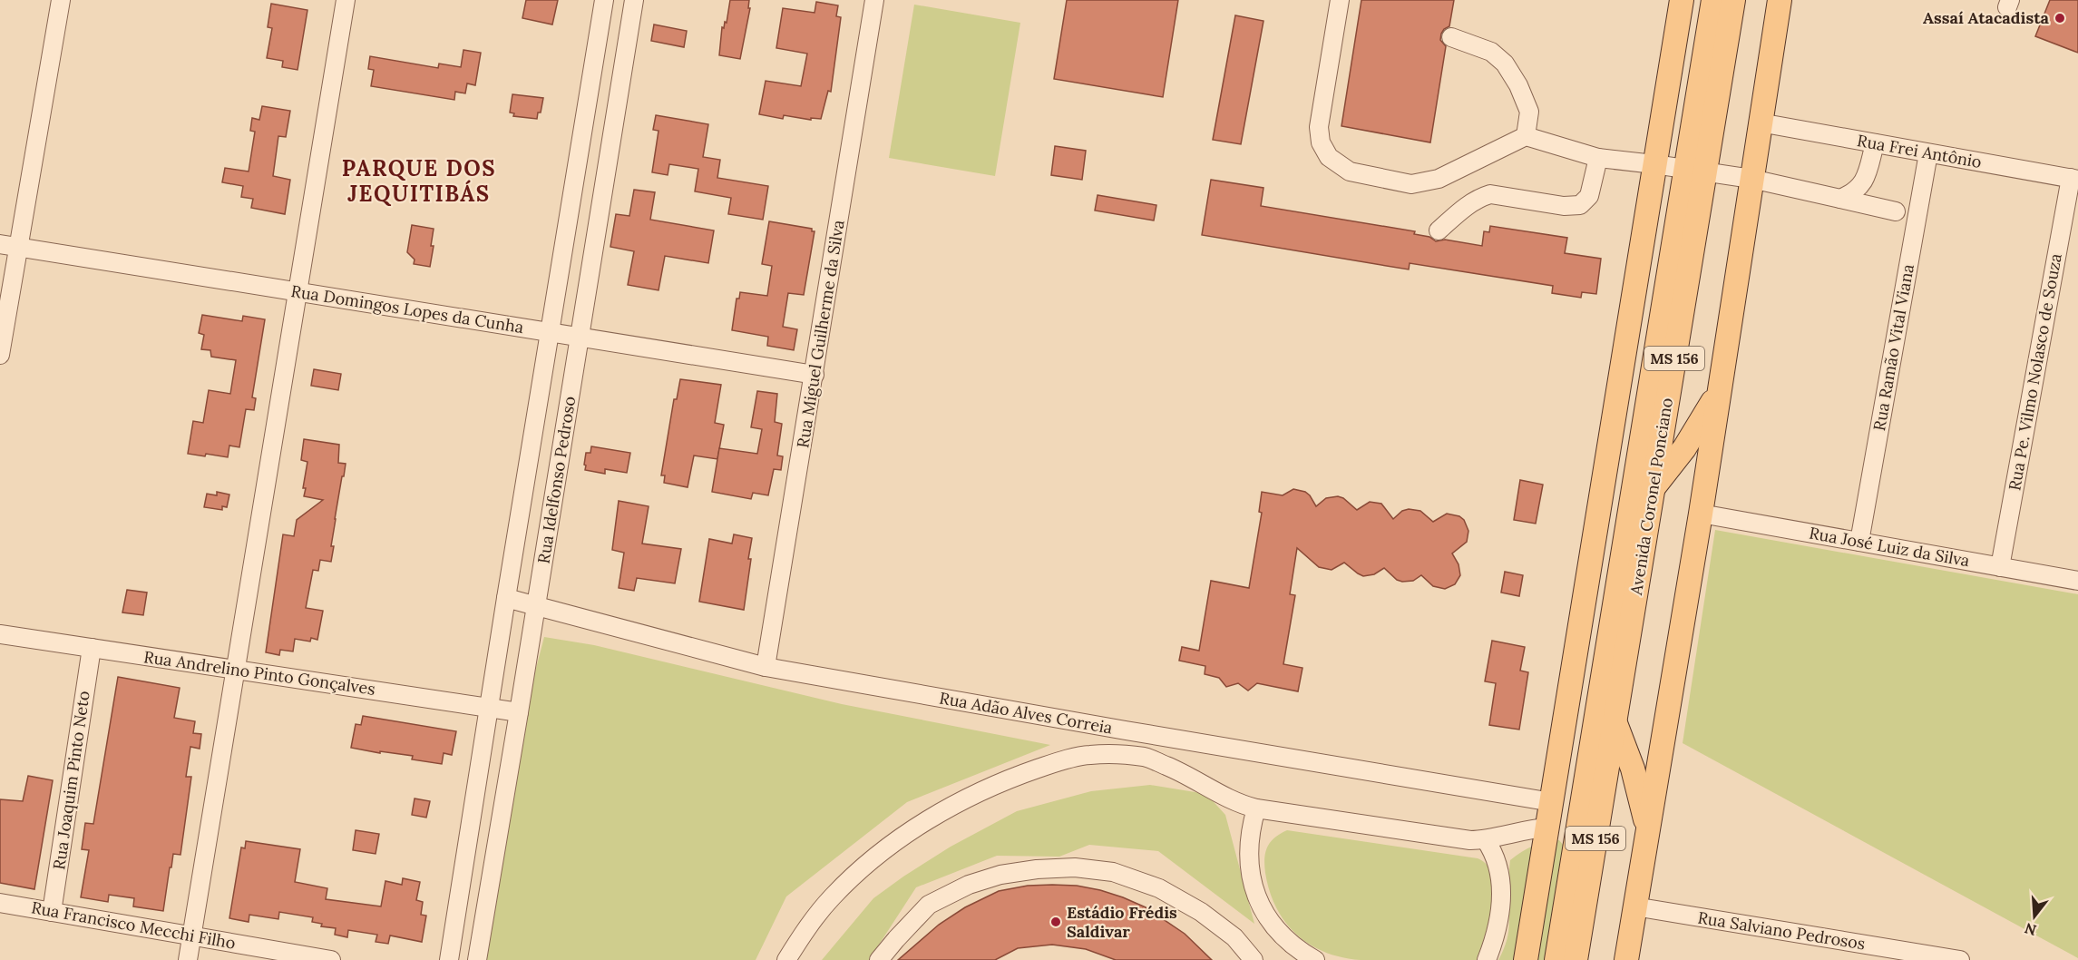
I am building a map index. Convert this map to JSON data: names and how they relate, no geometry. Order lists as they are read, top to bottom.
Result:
{
  "streets": {
    "main road": ["MS 156", "Avenida Coronel Ponciano"],
    "street": [
      "Rua Frei Antônio",
      "Rua Domingos Lopes da Cunha",
      "Rua Miguel Guilherme da Silva",
      "Rua Ramão Vital Viana",
      "Rua Pe. Vilmo Nolasco de Souza",
      "Rua Idelfonso Pedroso",
      "Rua José Luiz da Silva",
      "Rua Andrelino Pinto Gonçalves",
      "Rua Adão Alves Correia",
      "Rua Joaquim Pinto Neto",
      "Rua Francisco Mecchi Filho",
      "Rua Salviano Pedrosos"
    ]
  },
  "crossings": [
    ["Rua Frei Antônio", "Rua Ramão Vital Viana"],
    ["Rua Frei Antônio", "Rua Pe. Vilmo Nolasco de Souza"],
    ["Rua Domingos Lopes da Cunha", "Rua Miguel Guilherme da Silva"],
    ["Rua Domingos Lopes da Cunha", "Rua Idelfonso Pedroso"],
    ["Rua Miguel Guilherme da Silva", "Rua Adão Alves Correia"],
    ["Rua Ramão Vital Viana", "Rua José Luiz da Silva"],
    ["Rua Pe. Vilmo Nolasco de Souza", "Rua José Luiz da Silva"],
    ["Rua Idelfonso Pedroso", "Rua Andrelino Pinto Gonçalves"],
    ["Rua Idelfonso Pedroso", "Rua Adão Alves Correia"],
    ["Rua Andrelino Pinto Gonçalves", "Rua Joaquim Pinto Neto"],
    ["Rua Joaquim Pinto Neto", "Rua Francisco Mecchi Filho"]
  ],
  "districts": ["PARQUE DOS JEQUITIBÁS"],
  "places": ["Assaí Atacadista", "Estádio Frédis Saldivar"],
  "north": "bottom"
}
